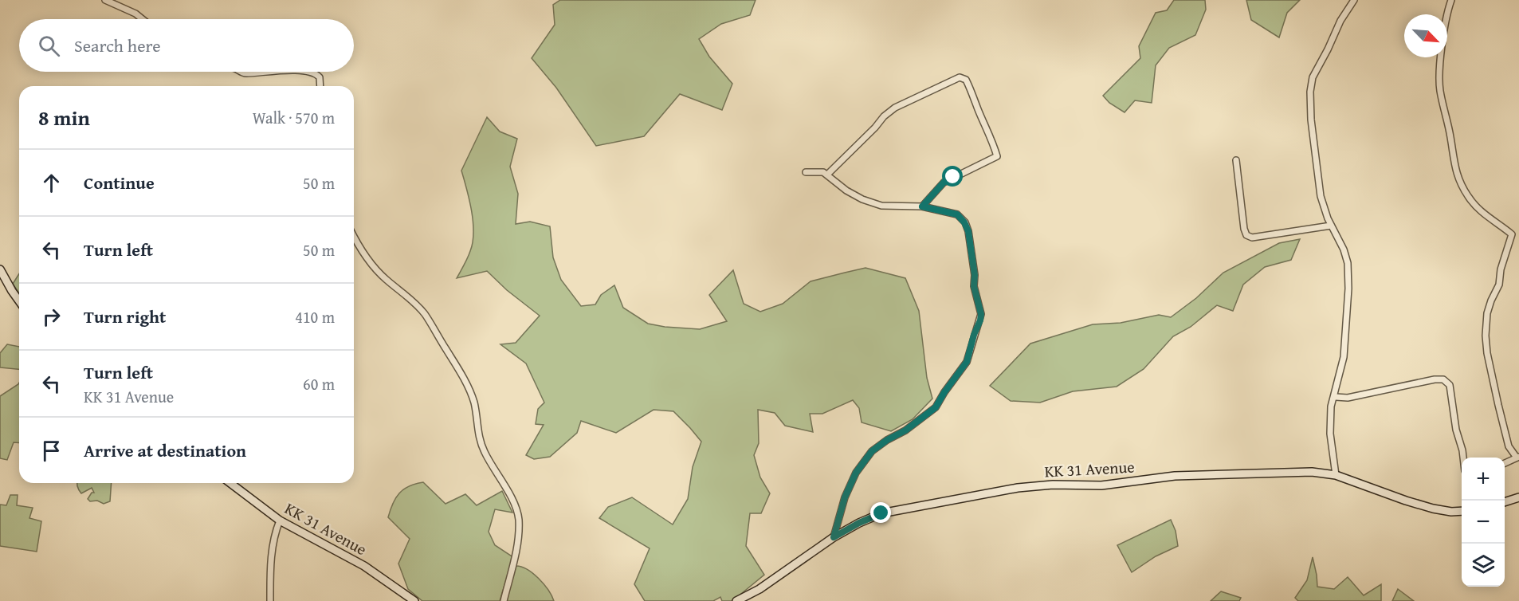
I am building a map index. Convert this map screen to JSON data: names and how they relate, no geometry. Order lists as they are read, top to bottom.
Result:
{
  "streets": {
    "main road": ["KK 31 Avenue"]
  },
  "north": "bottom right",
  "page": {
    "search": "Search here",
    "heading": ["8 min", "Walk · 570 m"],
    "list": [
      ["Continue", "50 m"],
      ["Turn left", "50 m"],
      ["Turn right", "410 m"],
      ["Turn left", "KK 31 Avenue", "60 m"],
      "Arrive at destination"
    ],
    "map_buttons": ["+", "−"]
  }
}
